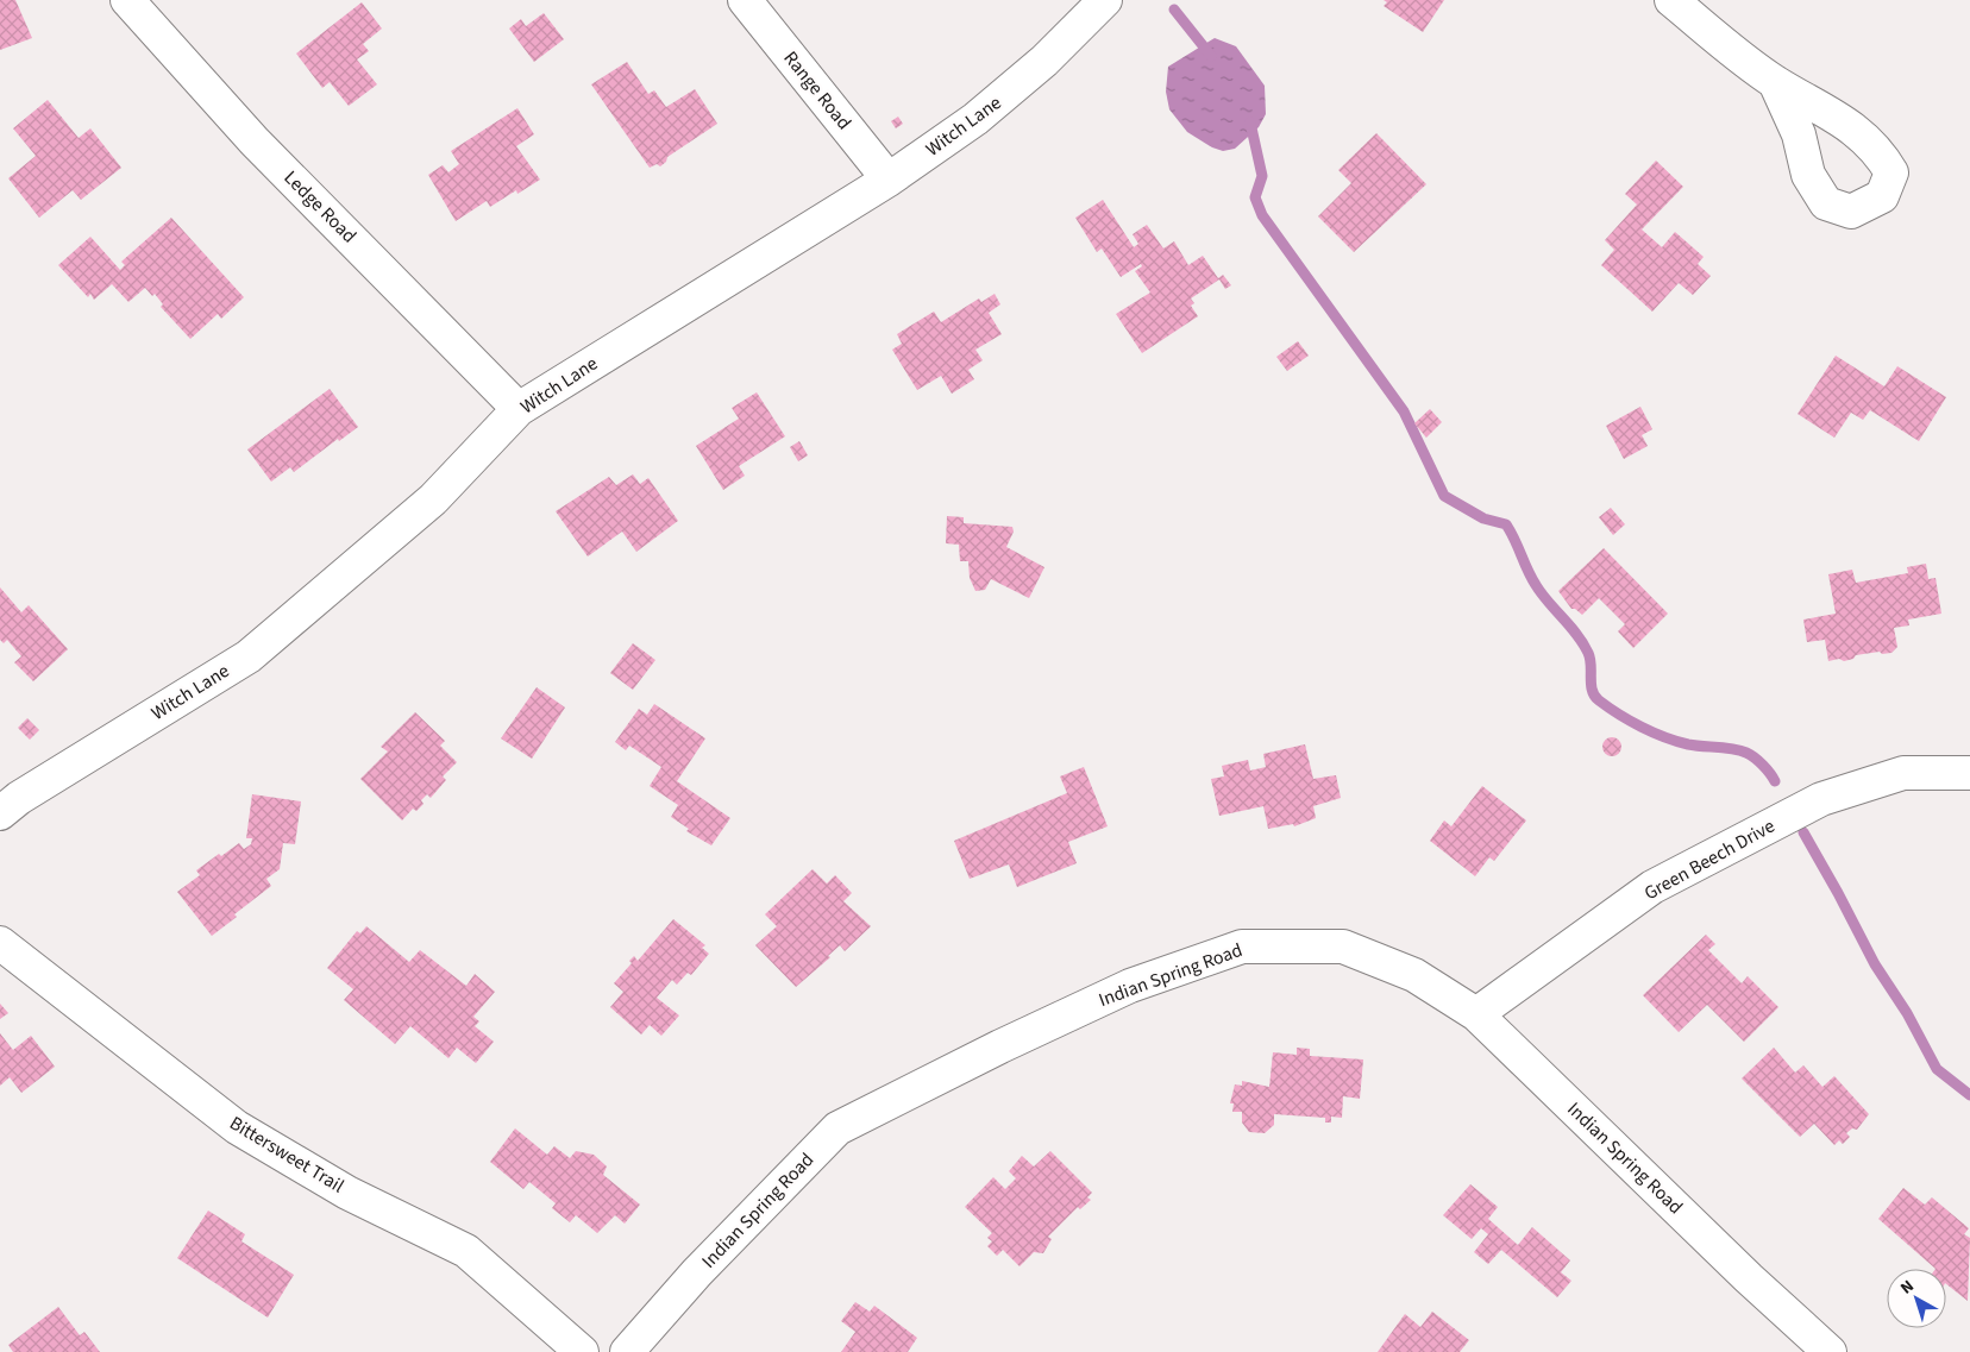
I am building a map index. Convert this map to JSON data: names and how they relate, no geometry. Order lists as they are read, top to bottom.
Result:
{
  "streets": {
    "street": [
      "Range Road",
      "Witch Lane",
      "Ledge Road",
      "Green Beech Drive",
      "Indian Spring Road",
      "Bittersweet Trail"
    ]
  },
  "crossings": [
    ["Range Road", "Witch Lane"],
    ["Witch Lane", "Ledge Road"],
    ["Green Beech Drive", "Indian Spring Road"]
  ],
  "north": "top left"
}
